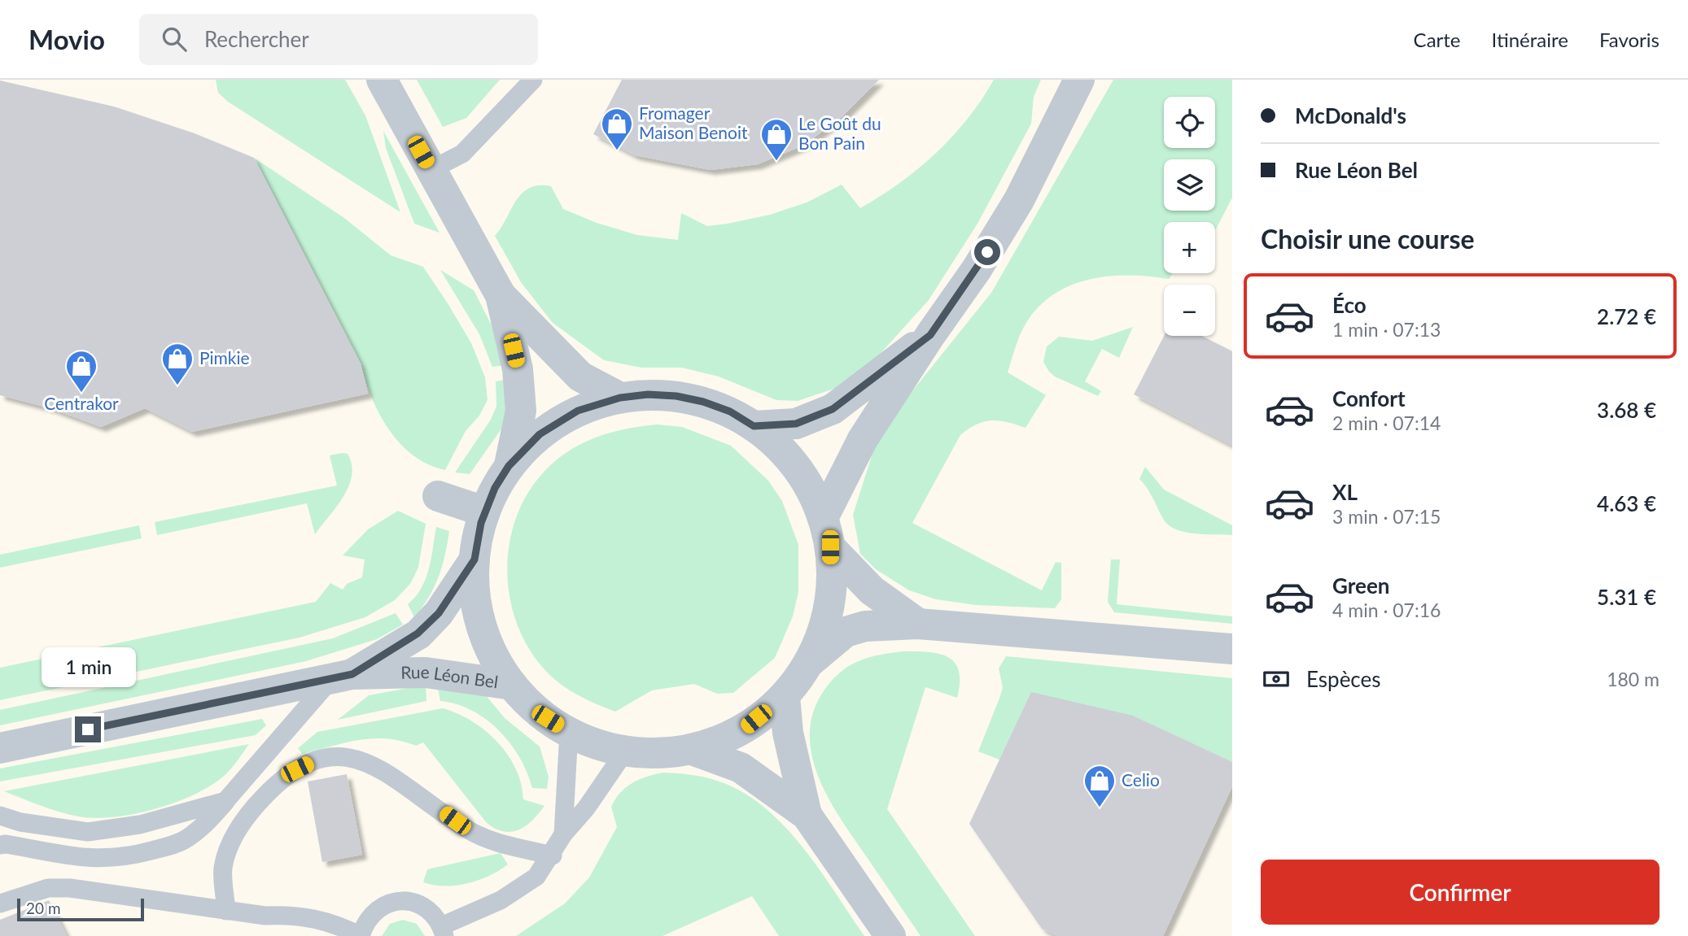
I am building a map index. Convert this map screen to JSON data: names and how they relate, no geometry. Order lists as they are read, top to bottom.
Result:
{
  "streets": {
    "street": ["Rue Léon Bel"]
  },
  "places": {
    "shop": [
      "Fromager Maison Benoit",
      "Le Goût du Bon Pain",
      "Pimkie",
      "Centrakor",
      "Celio"
    ]
  },
  "scale_bar": "20 m",
  "page": {
    "header": "Movio",
    "search": "Rechercher",
    "nav": ["Carte", "Itinéraire", "Favoris"],
    "banner": ["McDonald's", "Rue Léon Bel"],
    "map_buttons": ["+", "−"],
    "heading": "Choisir une course",
    "list": [
      {
        "name": "Éco",
        "note": "1 min · 07:13",
        "value": "2.72 €"
      },
      {
        "name": "Confort",
        "note": "2 min · 07:14",
        "value": "3.68 €"
      },
      {
        "name": "XL",
        "note": "3 min · 07:15",
        "value": "4.63 €"
      },
      {
        "name": "Green",
        "note": "4 min · 07:16",
        "value": "5.31 €"
      }
    ],
    "bubble": "1 min",
    "pay": ["Espèces", "180 m"],
    "buttons": "Confirmer",
    "scale": "20 m"
  }
}
